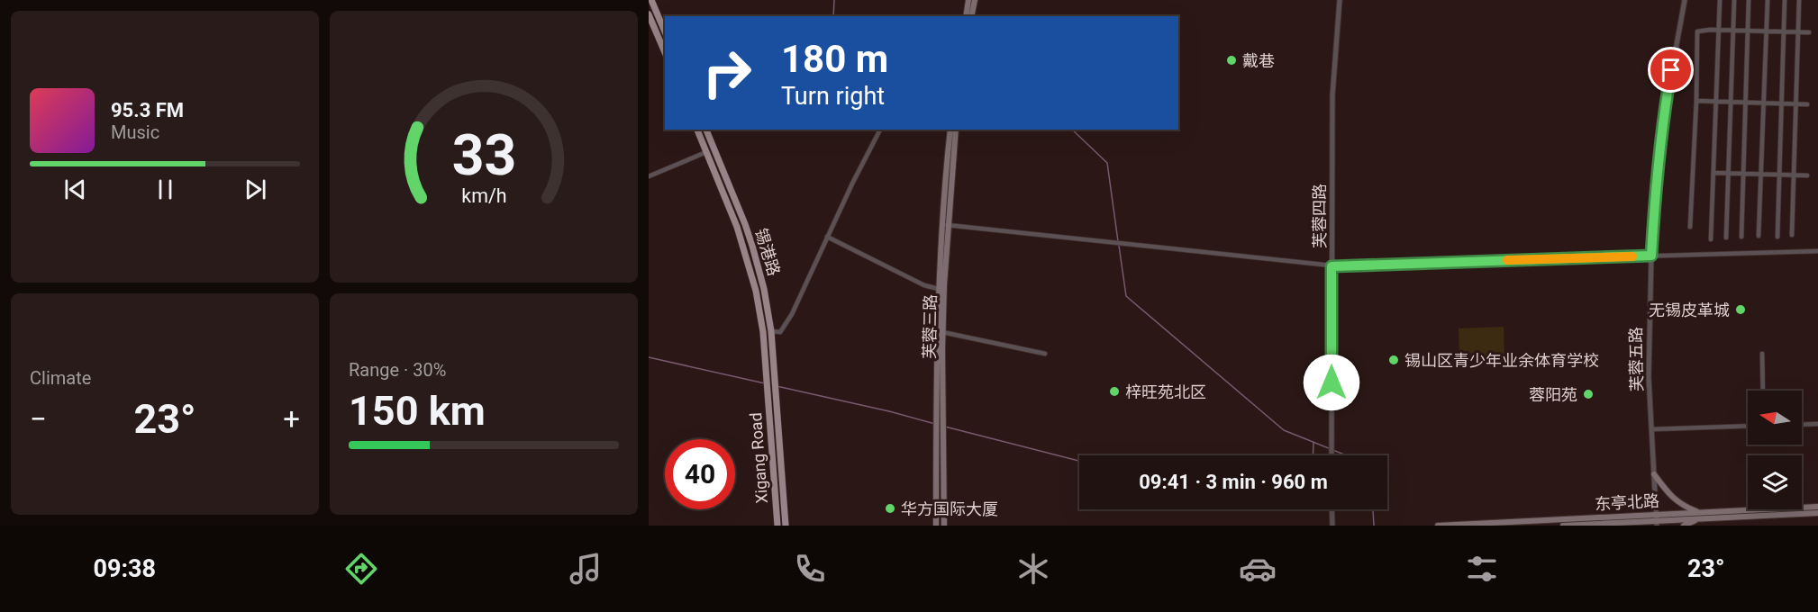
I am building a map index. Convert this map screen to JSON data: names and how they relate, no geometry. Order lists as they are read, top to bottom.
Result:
{
  "streets": {
    "main road": [
      "锡港路",
      "芙蓉三路",
      "Xigang Road",
      "东亭北路"
    ],
    "street": ["芙蓉四路", "芙蓉五路"]
  },
  "crossings": [
    ["锡港路", "Xigang Road"],
    ["芙蓉五路", "东亭北路"]
  ],
  "places": [
    "戴巷",
    "无锡皮革城",
    "锡山区青少年业余体育学校",
    "梓旺苑北区",
    "蓉阳苑",
    "华方国际大厦"
  ],
  "north": "left",
  "page": {
    "turn": ["180 m", "Turn right"],
    "song": ["95.3 FM", "Music"],
    "tile": [
      "Climate",
      ["Range · 30%", "150 km"]
    ],
    "heat": ["−", "23°", "+"],
    "limit": "40",
    "trip": "09:41 · 3 min · 960 m",
    "tabs": ["09:38", "23°"],
    "gauge": ["33", "km/h"]
  }
}
